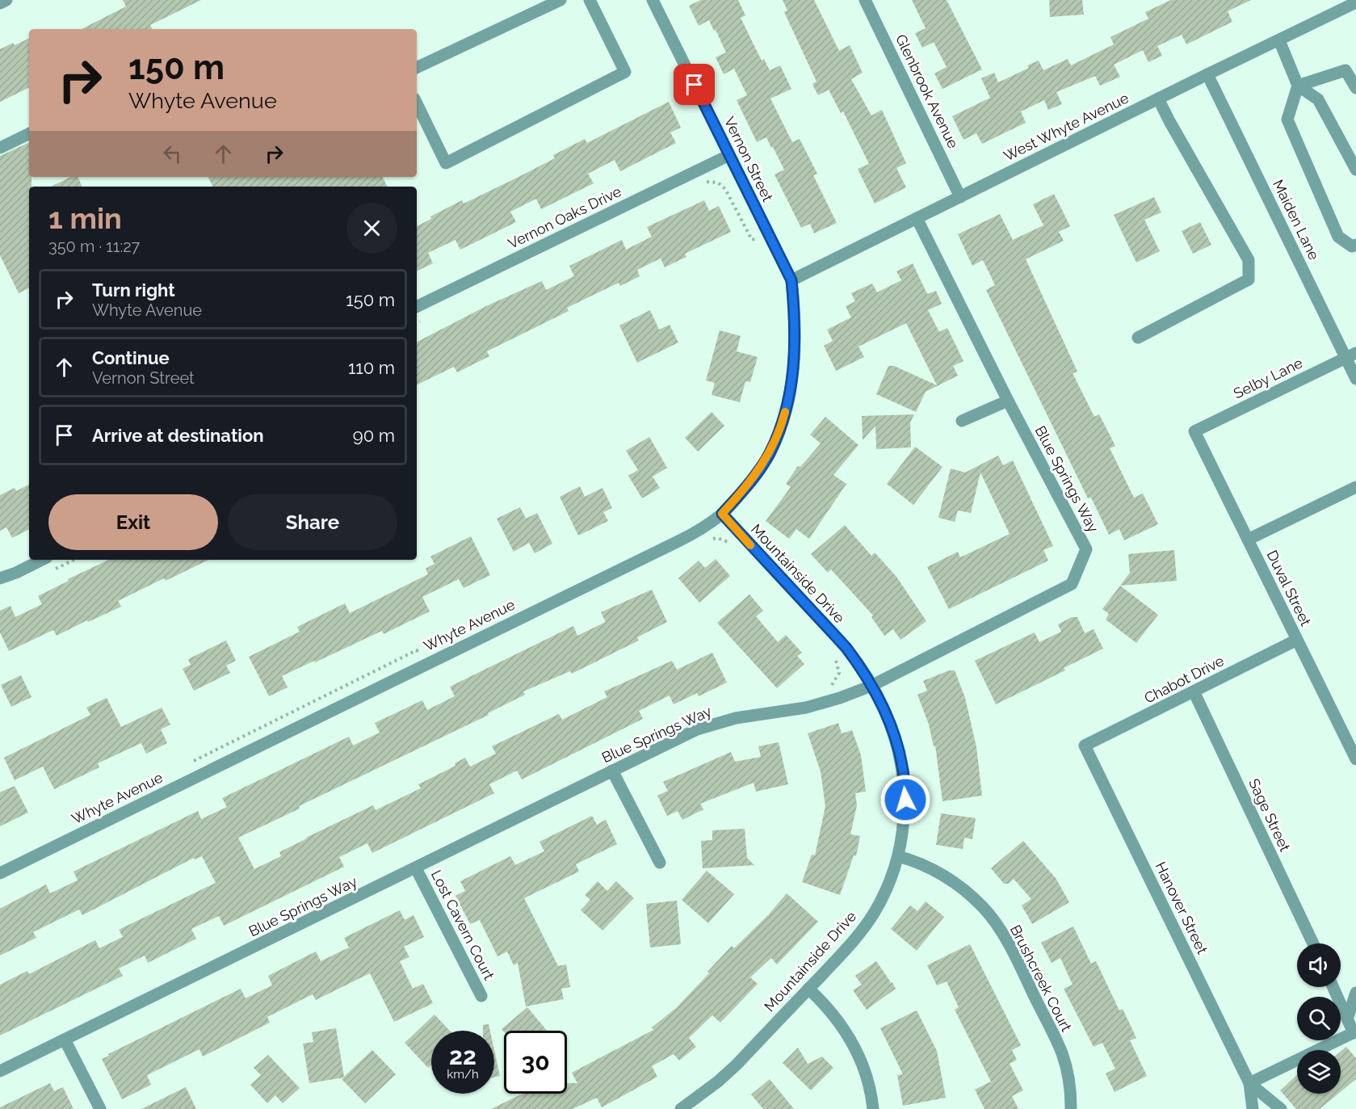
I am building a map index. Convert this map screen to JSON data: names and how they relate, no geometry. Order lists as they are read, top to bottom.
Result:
{
  "streets": {
    "street": [
      "Glenbrook Avenue",
      "West Whyte Avenue",
      "Vernon Street",
      "Vernon Oaks Drive",
      "Maiden Lane",
      "Selby Lane",
      "Blue Springs Way",
      "Mountainside Drive",
      "Duval Street",
      "Whyte Avenue",
      "Chabot Drive",
      "Sage Street",
      "Hanover Street",
      "Lost Cavern Court",
      "Brushcreek Court"
    ]
  },
  "crossings": [
    ["Glenbrook Avenue", "West Whyte Avenue"],
    ["West Whyte Avenue", "Vernon Street"],
    ["West Whyte Avenue", "Maiden Lane"],
    ["West Whyte Avenue", "Blue Springs Way"],
    ["West Whyte Avenue", "Whyte Avenue"],
    ["Vernon Street", "Vernon Oaks Drive"],
    ["Vernon Street", "Whyte Avenue"],
    ["Maiden Lane", "Selby Lane"],
    ["Selby Lane", "Duval Street"],
    ["Blue Springs Way", "Mountainside Drive"],
    ["Blue Springs Way", "Lost Cavern Court"],
    ["Mountainside Drive", "Whyte Avenue"],
    ["Mountainside Drive", "Brushcreek Court"],
    ["Duval Street", "Chabot Drive"],
    ["Chabot Drive", "Sage Street"],
    ["Chabot Drive", "Hanover Street"]
  ],
  "page": {
    "turn": ["150 m", "Whyte Avenue"],
    "heading": ["1 min", "350 m · 11:27"],
    "list": [
      {
        "name": "Turn right",
        "note": "Whyte Avenue",
        "value": "150 m"
      },
      {
        "name": "Continue",
        "note": "Vernon Street",
        "value": "110 m"
      },
      {
        "name": "Arrive at destination",
        "value": "90 m"
      }
    ],
    "buttons": ["Exit", "Share"],
    "speed": "22 km/h",
    "limit": "30"
  }
}
